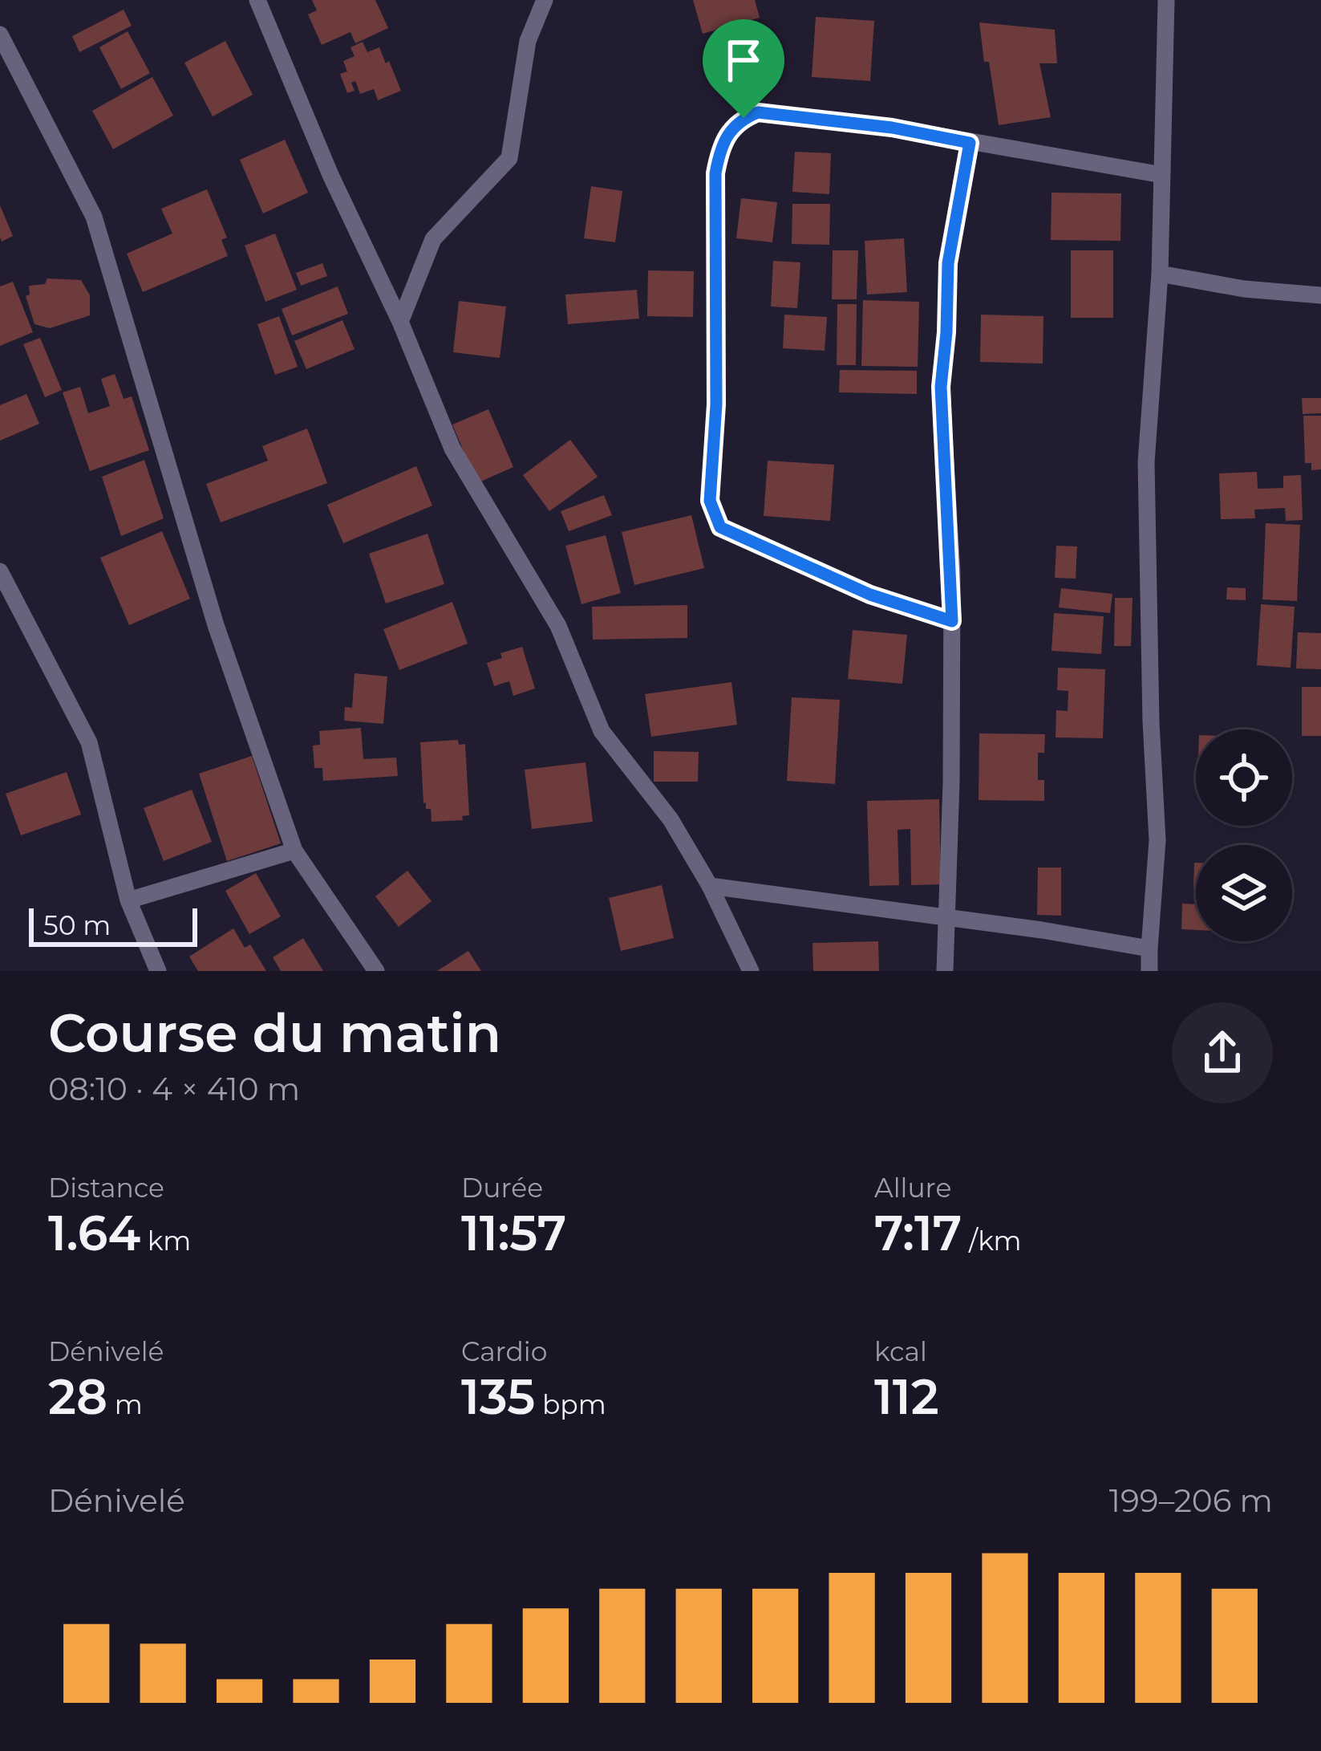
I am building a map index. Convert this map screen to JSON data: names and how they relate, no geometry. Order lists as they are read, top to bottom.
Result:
{
  "scale_bar": "50 m",
  "page": {
    "scale": "50 m",
    "heading": ["Course du matin", "08:10 · 4 × 410 m"],
    "stats": [
      ["Distance", "1.64 km"],
      ["Durée", "11:57"],
      ["Allure", "7:17 /km"],
      ["Dénivelé", "28 m"],
      ["Cardio", "135 bpm"],
      ["kcal", "112"]
    ],
    "chart": ["Dénivelé", "199–206 m"]
  }
}
